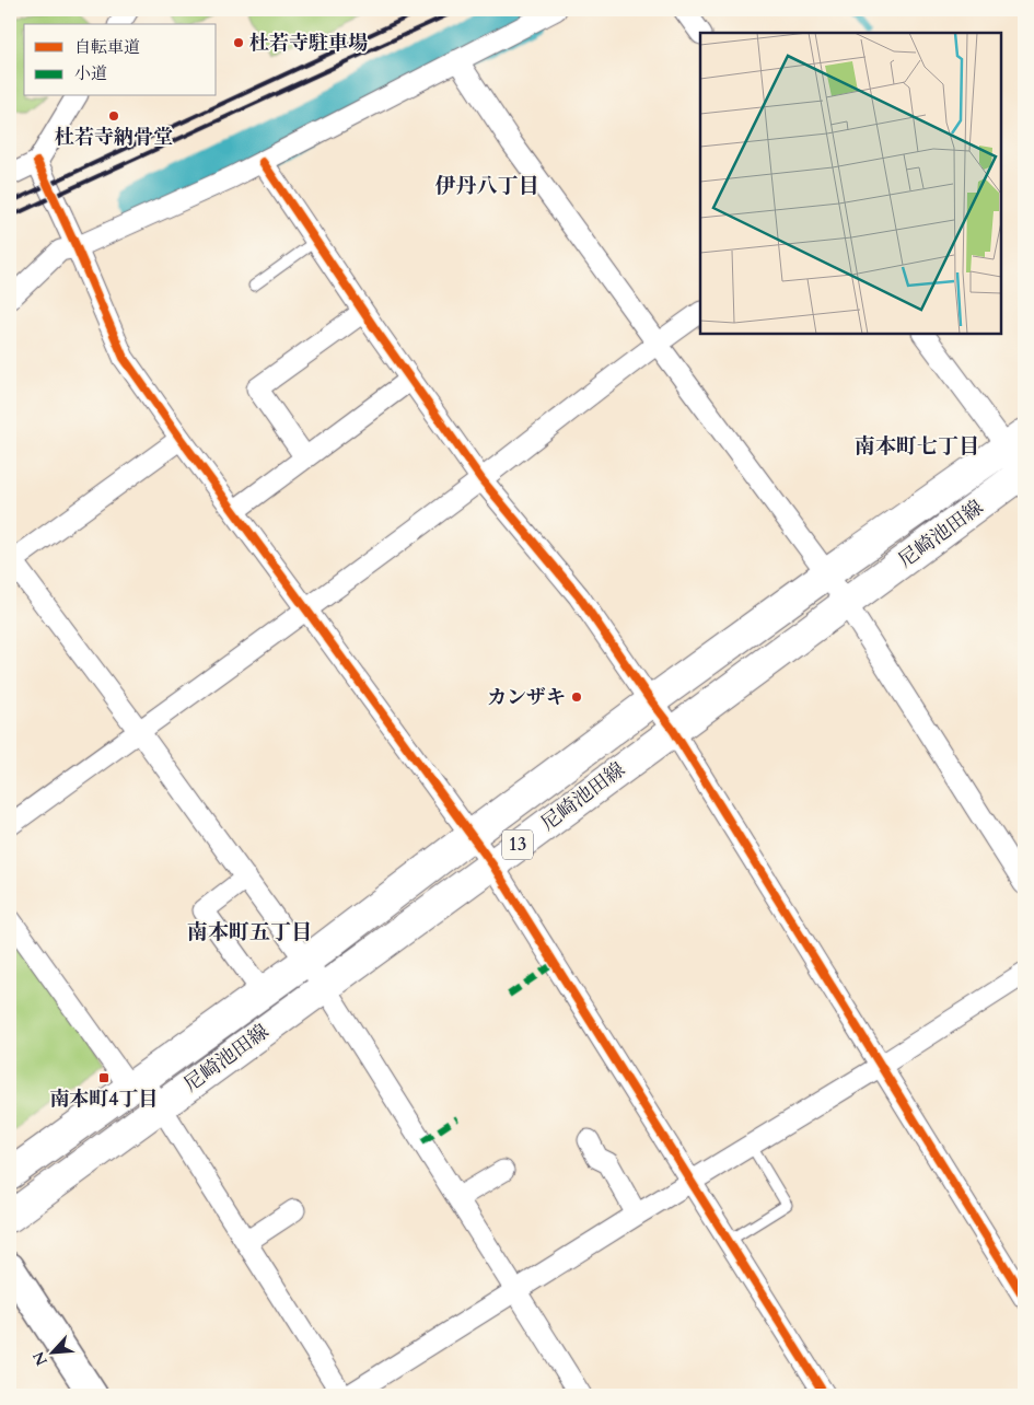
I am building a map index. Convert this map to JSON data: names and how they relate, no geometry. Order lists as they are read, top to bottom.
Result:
{
  "streets": {
    "main road": ["尼崎池田線", "13"]
  },
  "districts": ["伊丹八丁目", "南本町七丁目", "南本町五丁目"],
  "places": {
    "other": ["杜若寺駐車場", "杜若寺納骨堂", "カンザキ"],
    "transit": ["南本町4丁目"]
  },
  "legend": ["自転車道", "小道"],
  "north": "bottom left"
}
